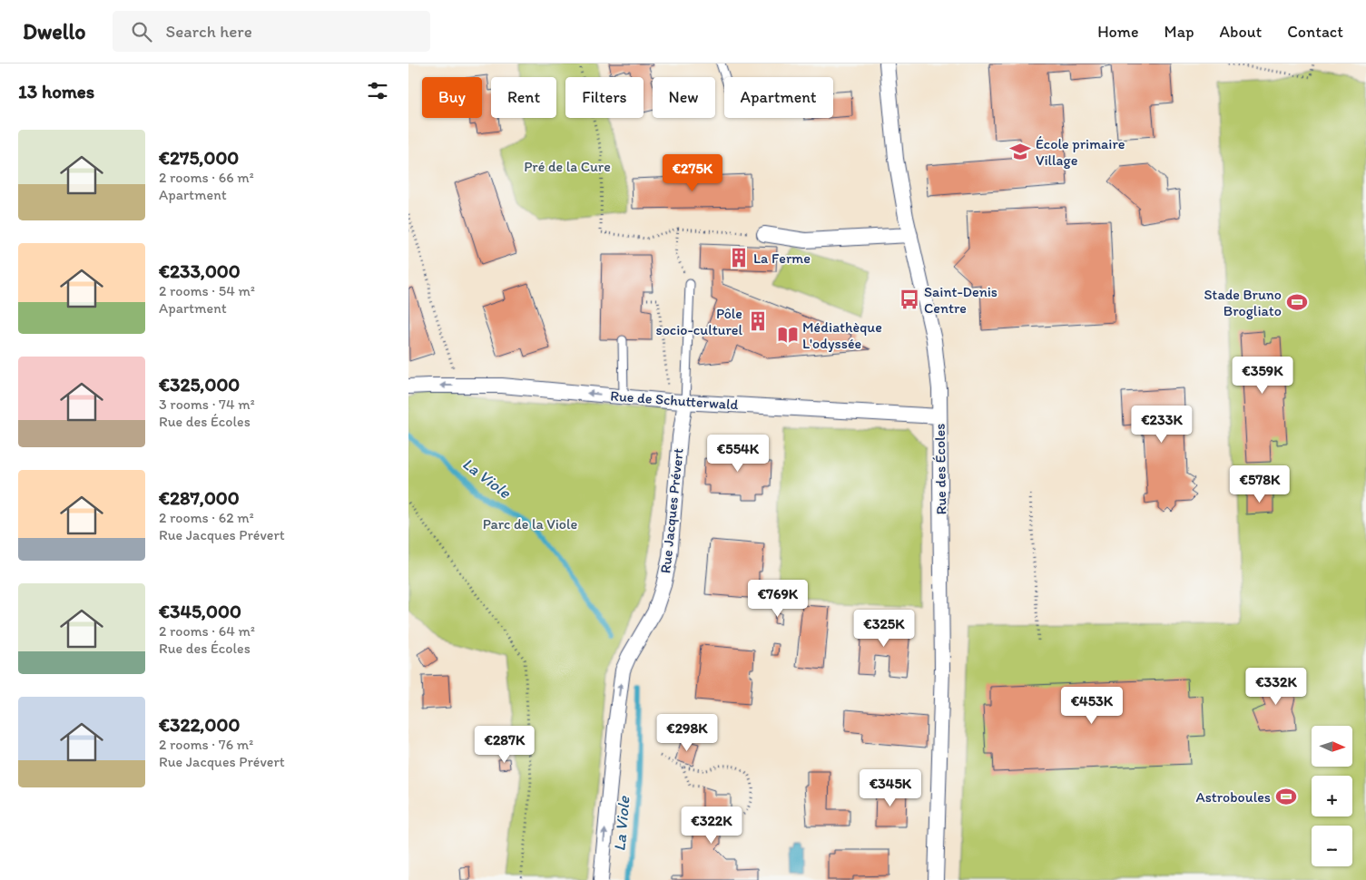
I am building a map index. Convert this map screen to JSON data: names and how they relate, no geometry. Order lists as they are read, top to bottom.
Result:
{
  "streets": {
    "street": ["Rue de Schutterwald", "Rue des Écoles", "Rue Jacques Prévert"]
  },
  "crossings": [
    ["Rue de Schutterwald", "Rue des Écoles"],
    ["Rue de Schutterwald", "Rue Jacques Prévert"]
  ],
  "one_way": ["Rue de Schutterwald", "Rue Jacques Prévert"],
  "water": ["La Viole"],
  "parks": ["Pré de la Cure", "Parc de la Viole"],
  "places": {
    "school or university": ["École primaire Village"],
    "building": ["La Ferme", "Pôle socio-culturel"],
    "bus stop": ["Saint-Denis Centre"],
    "sports": ["Stade Bruno Brogliato", "Astroboules"],
    "library": ["Médiathèque L'odyssée"]
  },
  "north": "right",
  "page": {
    "header": "Dwello",
    "search": "Search here",
    "nav": [
      "Home",
      "Map",
      "About",
      "Contact"
    ],
    "heading": "13 homes",
    "chip": [
      "Buy",
      "Rent",
      "Filters",
      "New",
      "Apartment"
    ],
    "list": [
      {
        "name": "€275,000",
        "note": "2 rooms · 66 m² · Apartment"
      },
      {
        "name": "€233,000",
        "note": "2 rooms · 54 m² · Apartment"
      },
      {
        "name": "€325,000",
        "note": "3 rooms · 74 m² · Rue des Écoles"
      },
      {
        "name": "€287,000",
        "note": "2 rooms · 62 m² · Rue Jacques Prévert"
      },
      {
        "name": "€345,000",
        "note": "2 rooms · 64 m² · Rue des Écoles"
      },
      {
        "name": "€322,000",
        "note": "2 rooms · 76 m² · Rue Jacques Prévert"
      }
    ],
    "price": [
      "€275K",
      "€359K",
      "€233K",
      "€554K",
      "€578K",
      "€769K",
      "€325K",
      "€332K",
      "€453K",
      "€298K",
      "€287K",
      "€345K",
      "€322K"
    ],
    "map_buttons": ["+", "−"]
  }
}
